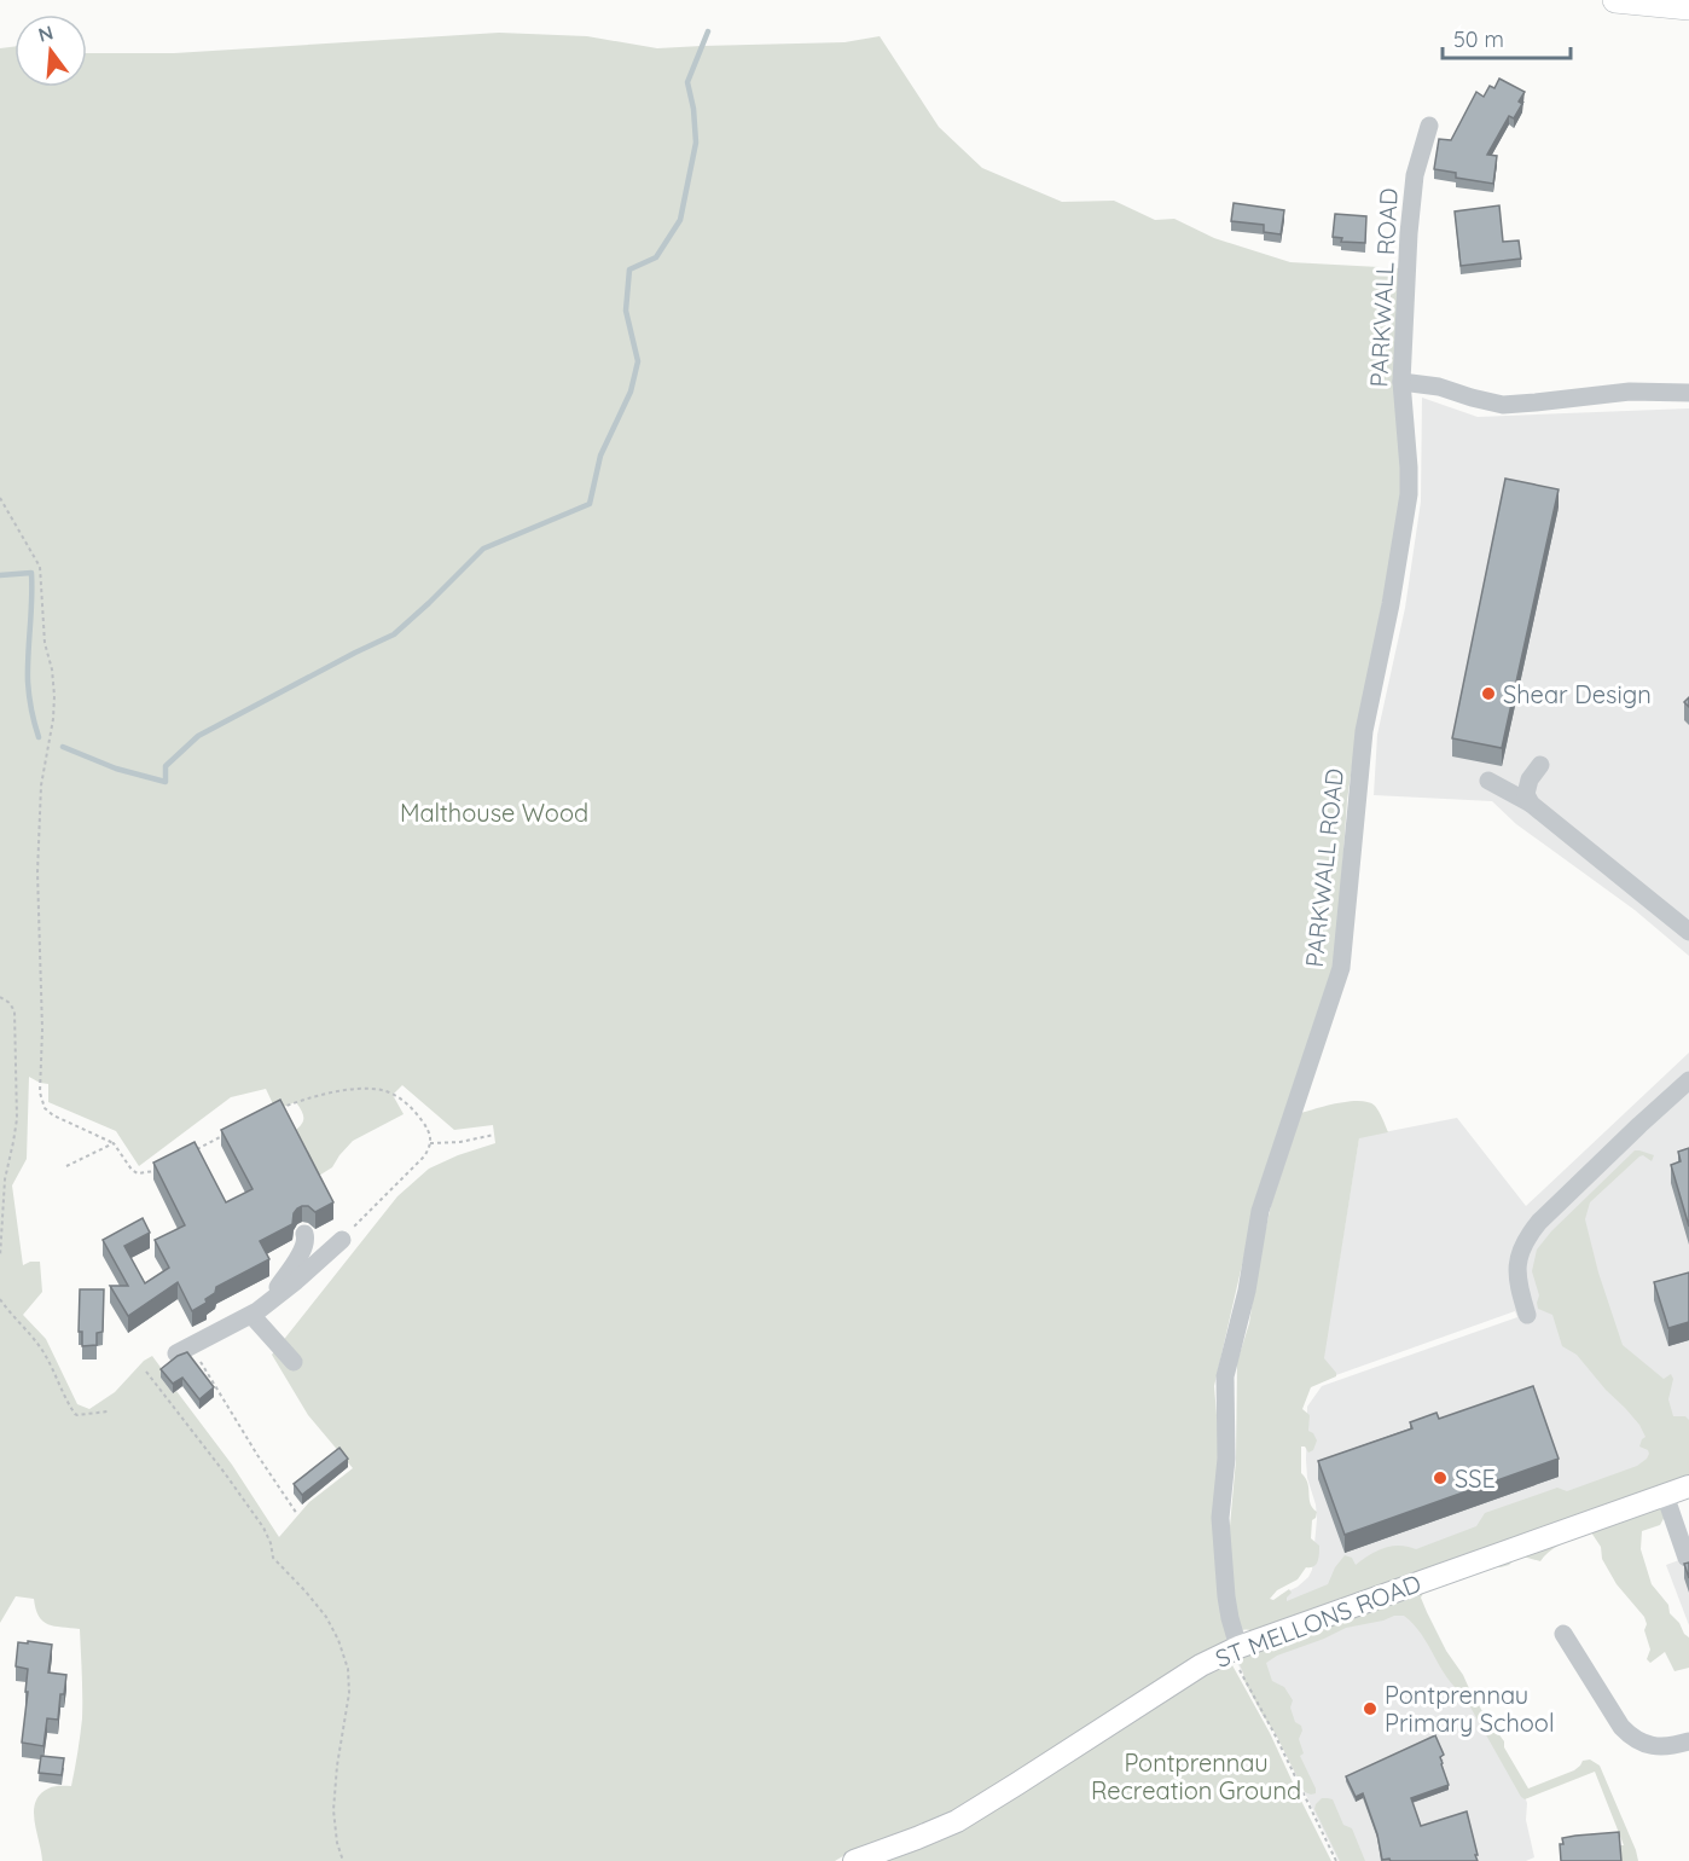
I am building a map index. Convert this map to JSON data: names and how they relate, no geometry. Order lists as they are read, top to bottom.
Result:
{
  "streets": {
    "main road": ["ST MELLONS ROAD"],
    "street": ["PARKWALL ROAD"]
  },
  "crossings": [
    ["PARKWALL ROAD", "ST MELLONS ROAD"]
  ],
  "parks": ["Malthouse Wood", "Pontprennau Recreation Ground"],
  "places": ["Shear Design", "SSE", "Pontprennau Primary School"],
  "scale_bar": "50 m",
  "north": "top"
}
